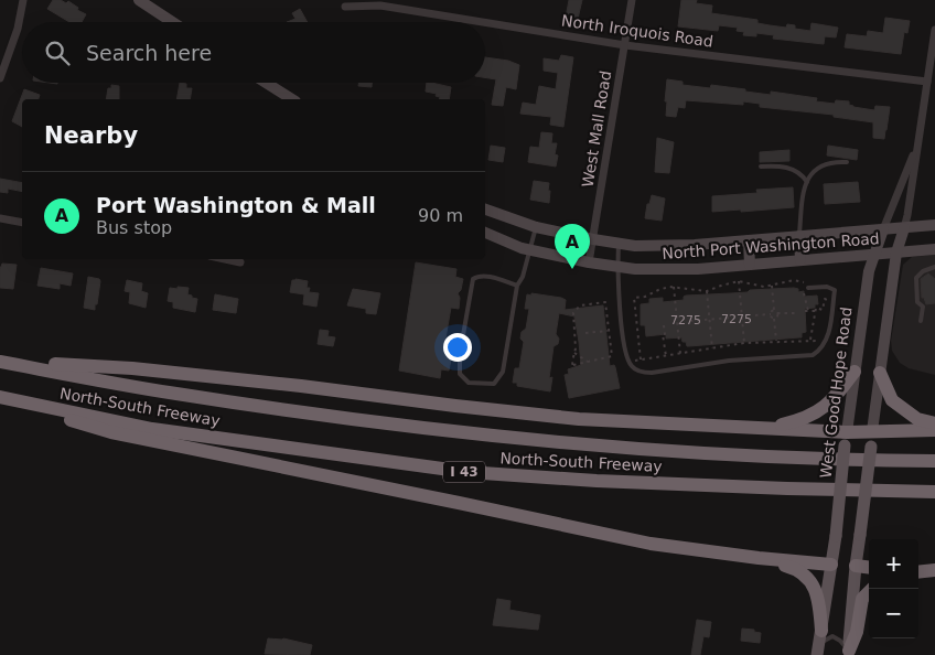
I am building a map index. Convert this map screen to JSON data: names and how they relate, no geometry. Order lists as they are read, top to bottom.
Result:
{
  "streets": {
    "highway": ["North-South Freeway", "I 43"],
    "main road": ["North Port Washington Road", "West Good Hope Road"],
    "street": ["North Iroquois Road", "West Mall Road"]
  },
  "crossings": [
    ["North Iroquois Road", "West Mall Road"],
    ["North Iroquois Road", "West Good Hope Road"],
    ["West Mall Road", "North Port Washington Road"],
    ["North Port Washington Road", "West Good Hope Road"]
  ],
  "house_numbers": ["7275", "7275"],
  "page": {
    "search": "Search here",
    "heading": "Nearby",
    "list": [
      {
        "mark": "A",
        "name": "Port Washington & Mall",
        "note": "Bus stop",
        "value": "90 m"
      }
    ],
    "pins": "A",
    "map_buttons": ["+", "−"]
  }
}
